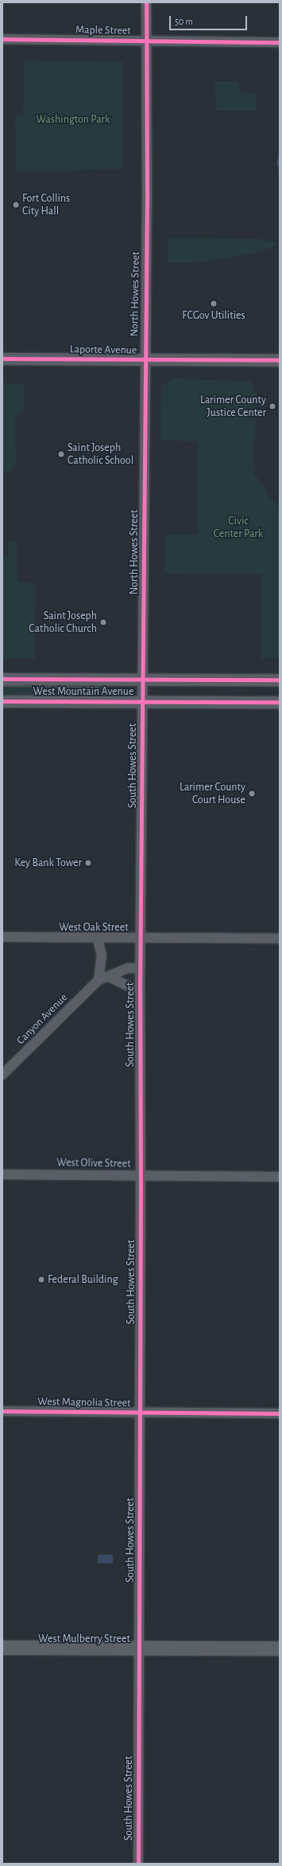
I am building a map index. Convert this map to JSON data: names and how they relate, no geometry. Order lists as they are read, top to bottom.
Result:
{
  "streets": {
    "main road": ["West Mulberry Street"],
    "street": [
      "Maple Street",
      "North Howes Street",
      "Laporte Avenue",
      "West Mountain Avenue",
      "South Howes Street",
      "West Oak Street",
      "Canyon Avenue",
      "West Olive Street",
      "West Magnolia Street"
    ]
  },
  "crossings": [
    ["Maple Street", "North Howes Street"],
    ["North Howes Street", "Laporte Avenue"],
    ["North Howes Street", "West Mountain Avenue"],
    ["North Howes Street", "South Howes Street"],
    ["West Mountain Avenue", "South Howes Street"],
    ["South Howes Street", "West Oak Street"],
    ["South Howes Street", "Canyon Avenue"],
    ["South Howes Street", "West Olive Street"],
    ["South Howes Street", "West Magnolia Street"],
    ["South Howes Street", "West Mulberry Street"]
  ],
  "parks": ["Washington Park", "Civic Center Park"],
  "places": [
    "Fort Collins City Hall",
    "FCGov Utilities",
    "Larimer County Justice Center",
    "Saint Joseph Catholic School",
    "Saint Joseph Catholic Church",
    "Larimer County Court House",
    "Key Bank Tower",
    "Federal Building"
  ],
  "scale_bar": "50 m"
}
